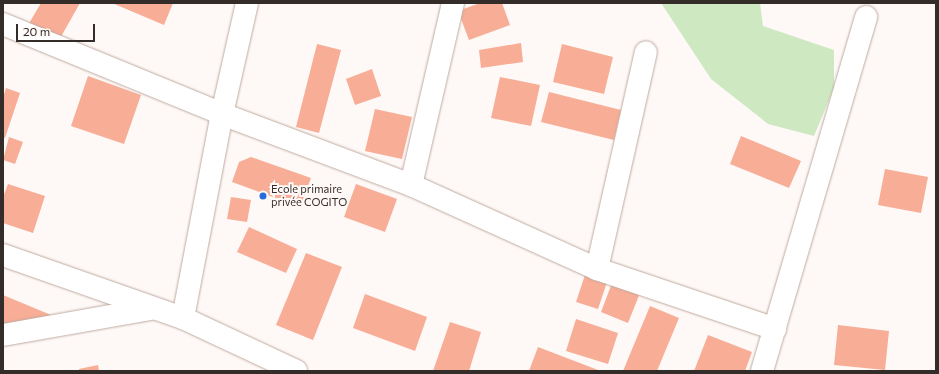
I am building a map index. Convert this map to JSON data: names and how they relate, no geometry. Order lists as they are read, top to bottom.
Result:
{
  "places": ["Ecole primaire privée COGITO"],
  "scale_bar": "20 m"
}
